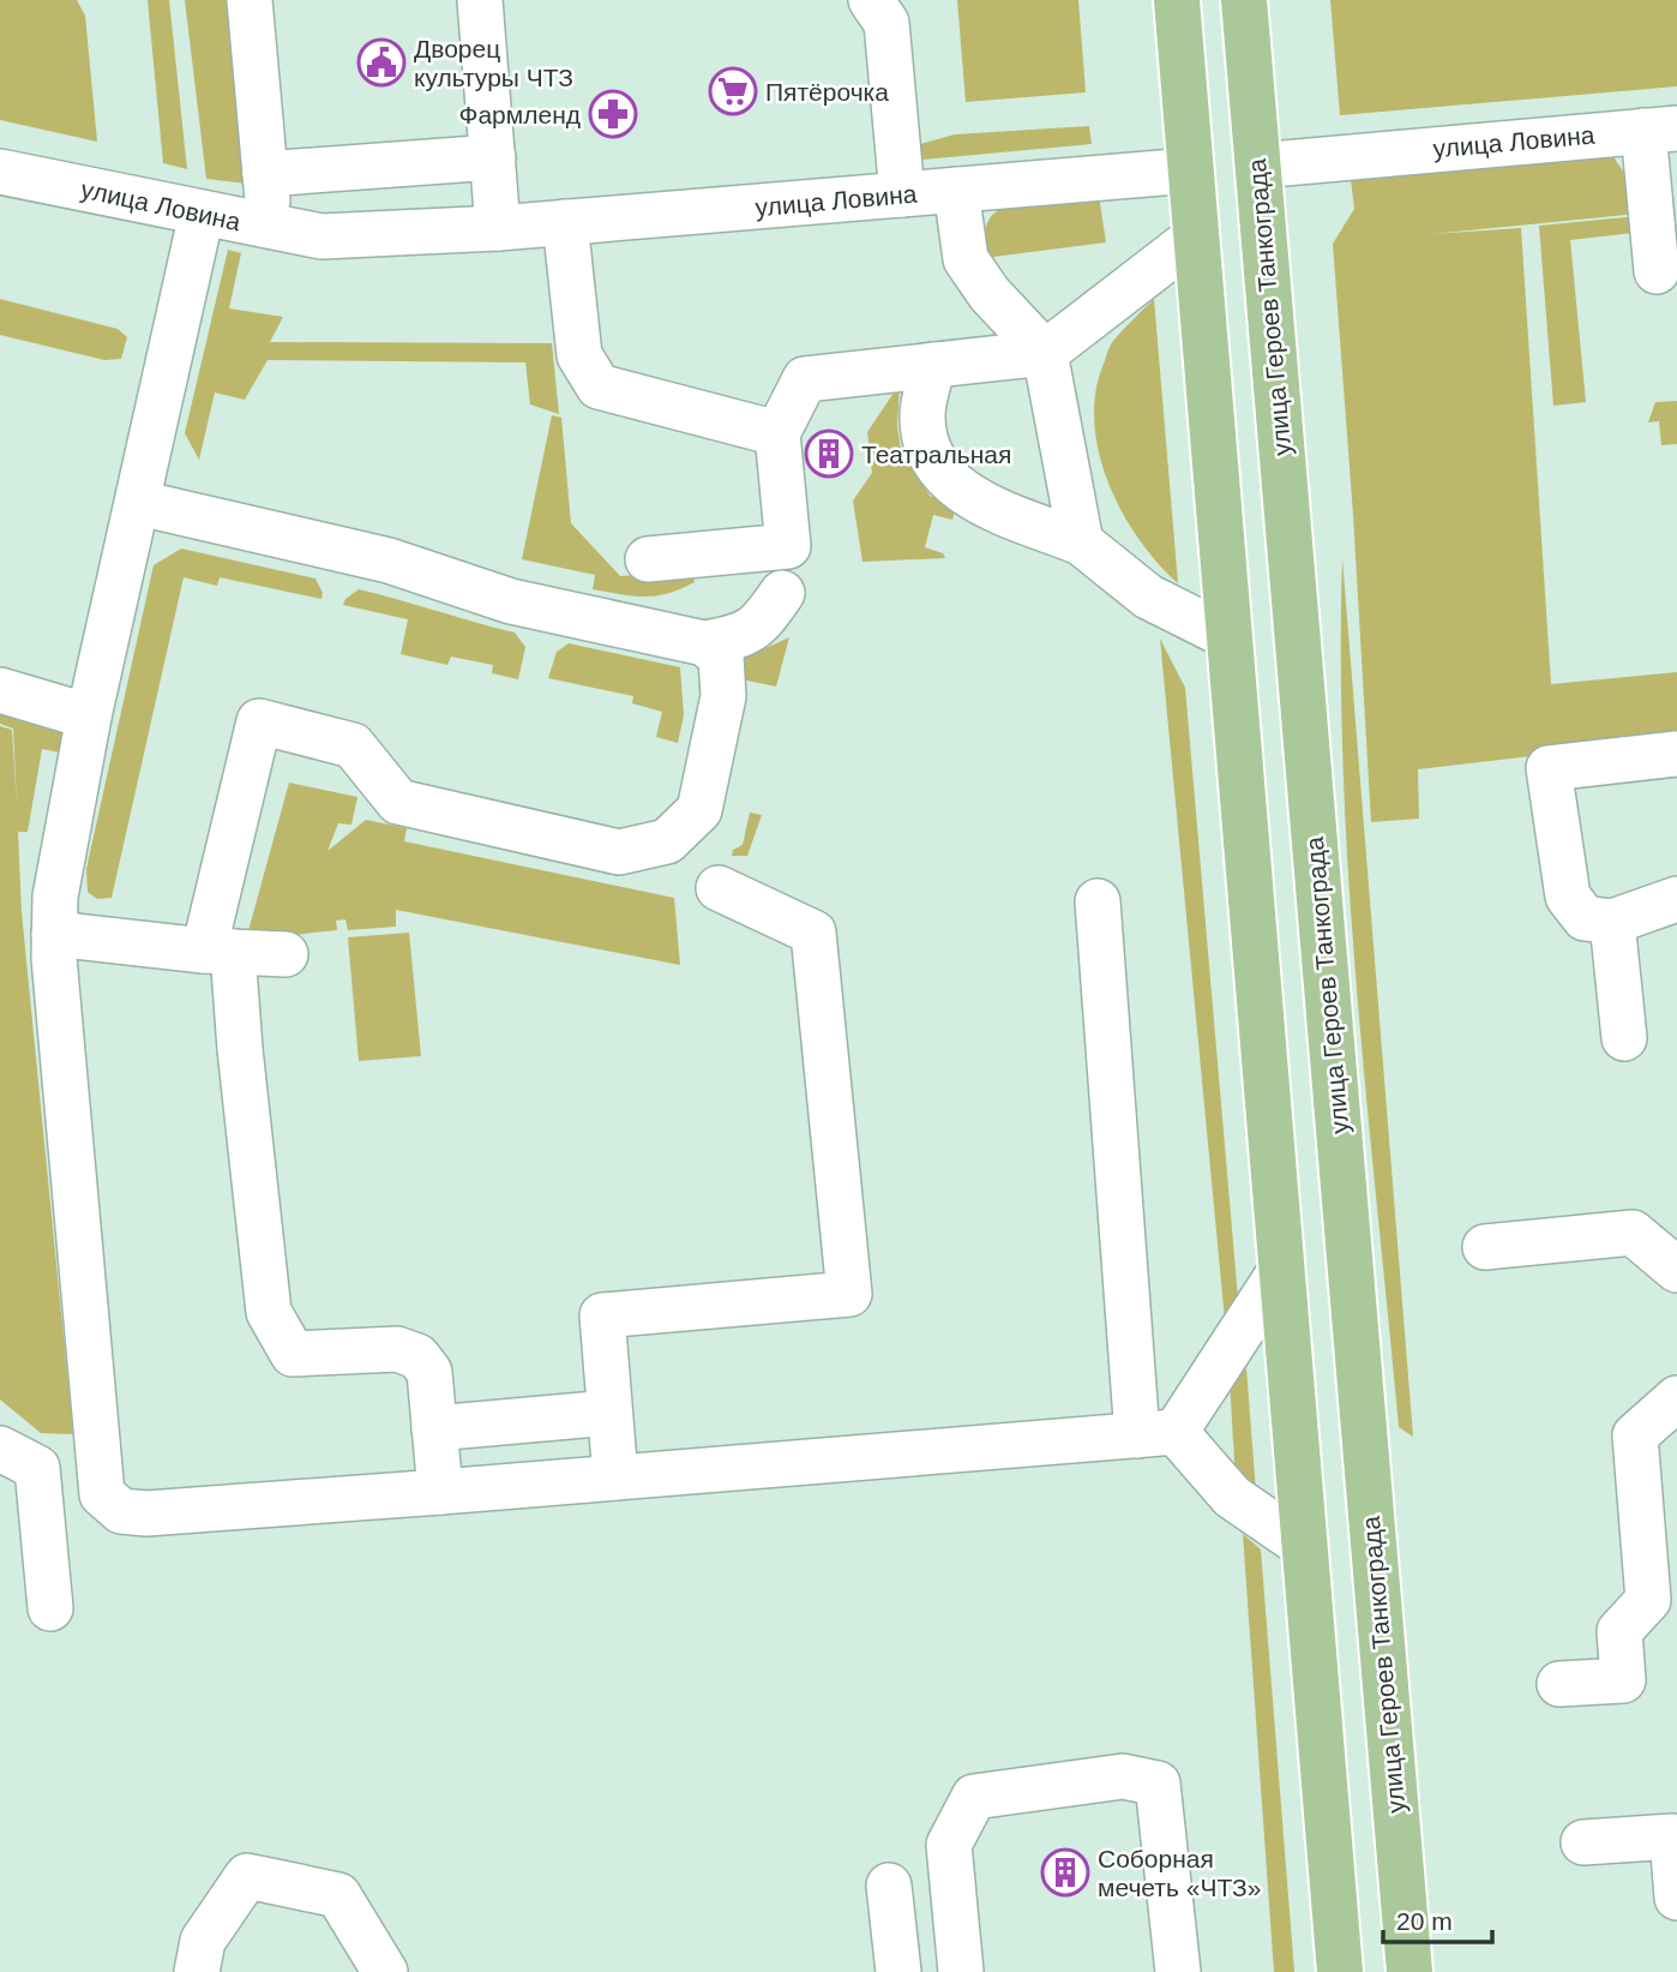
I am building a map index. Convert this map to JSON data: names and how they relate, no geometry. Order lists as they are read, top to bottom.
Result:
{
  "streets": {
    "main road": ["улица Ловина", "улица Героев Танкограда"]
  },
  "crossings": [
    ["улица Ловина", "улица Героев Танкограда"]
  ],
  "places": {
    "public building": ["Дворец культуры ЧТЗ"],
    "supermarket": ["Пятёрочка"],
    "pharmacy": ["Фармленд"],
    "building": ["Театральная", "Соборная мечеть «ЧТЗ»"]
  },
  "scale_bar": "20 m"
}
